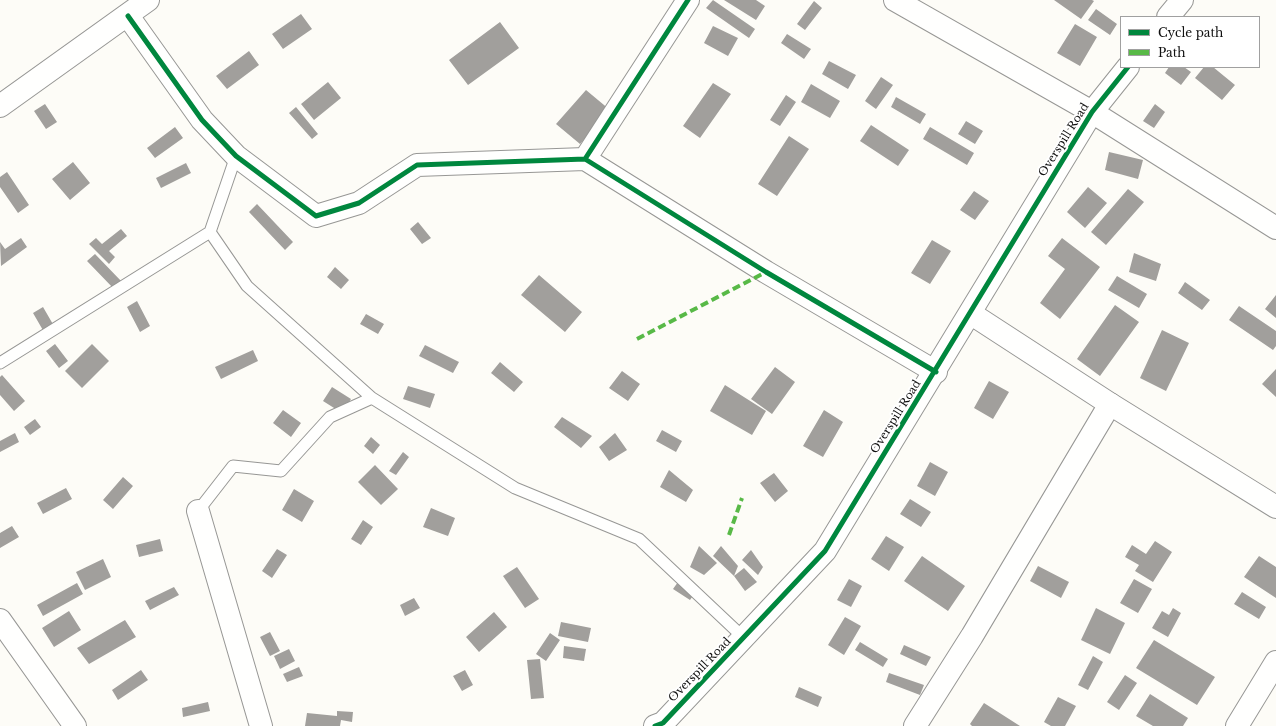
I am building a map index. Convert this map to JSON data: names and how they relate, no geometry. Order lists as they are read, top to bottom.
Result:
{
  "streets": {
    "street": ["Overspill Road"]
  },
  "legend": ["Cycle path", "Path"]
}
